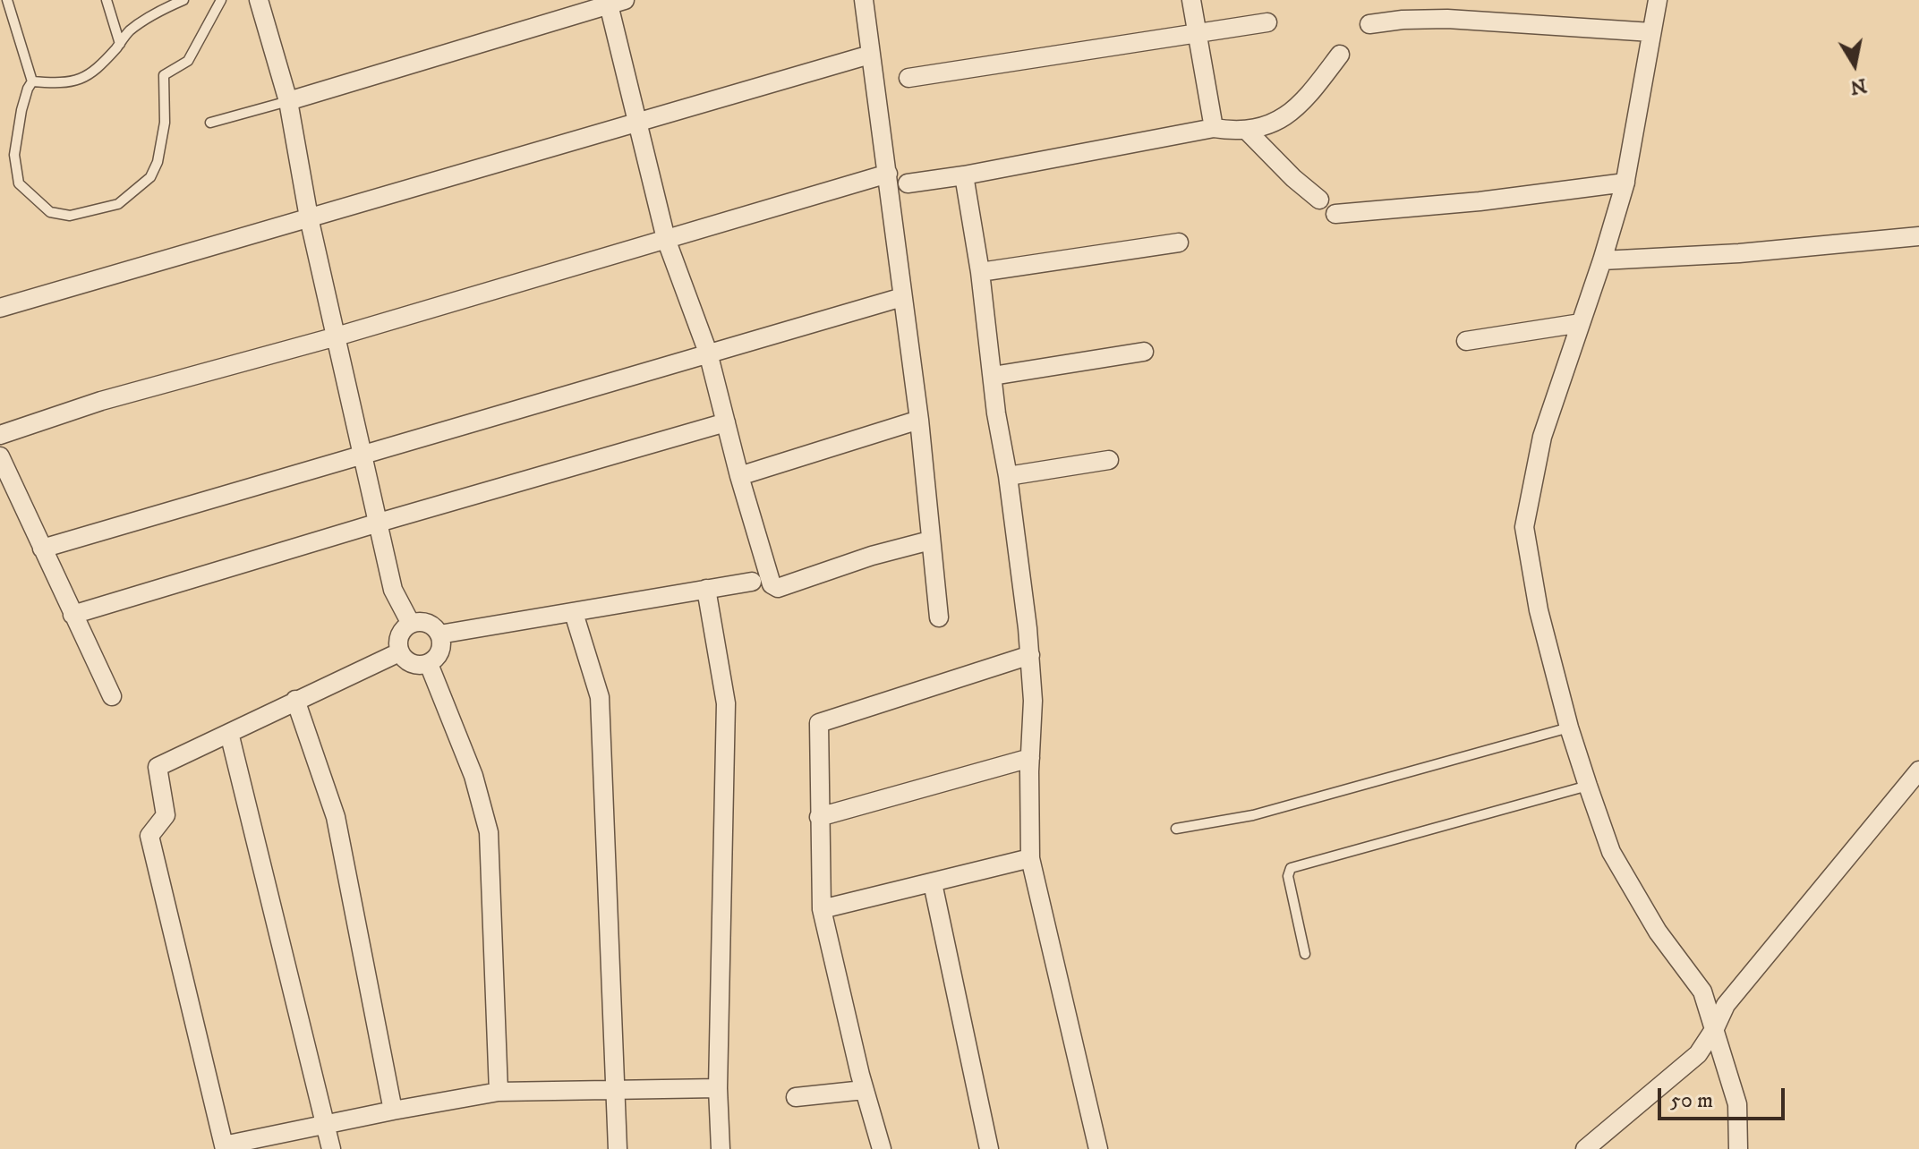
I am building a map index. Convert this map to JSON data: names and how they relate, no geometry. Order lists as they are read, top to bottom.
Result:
{
  "scale_bar": "50 m",
  "north": "bottom"
}
